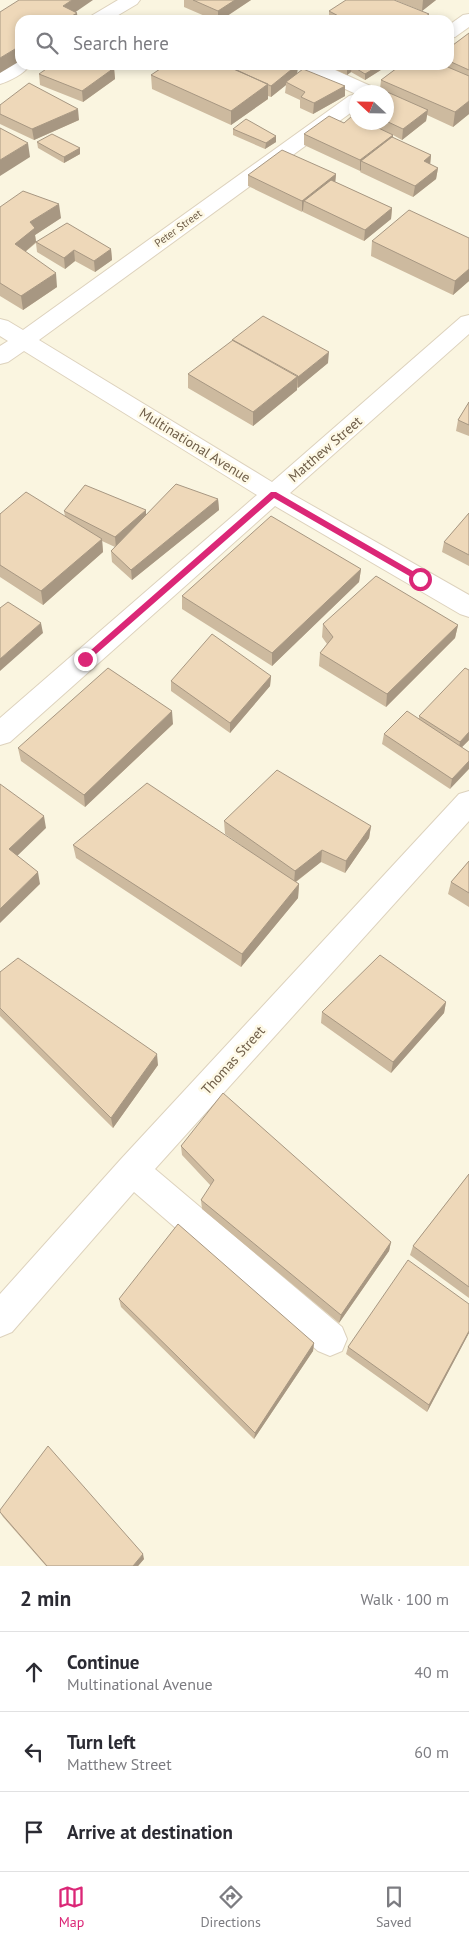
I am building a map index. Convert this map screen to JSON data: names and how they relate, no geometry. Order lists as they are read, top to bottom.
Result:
{
  "streets": {
    "street": [
      "Peter Street",
      "Multinational Avenue",
      "Matthew Street",
      "Thomas Street"
    ]
  },
  "crossings": [
    ["Peter Street", "Multinational Avenue"],
    ["Multinational Avenue", "Matthew Street"]
  ],
  "north": "left",
  "page": {
    "search": "Search here",
    "heading": ["2 min", "Walk · 100 m"],
    "list": [
      ["Continue", "Multinational Avenue", "40 m"],
      ["Turn left", "Matthew Street", "60 m"],
      "Arrive at destination"
    ],
    "nav": ["Map", "Directions", "Saved"]
  }
}
